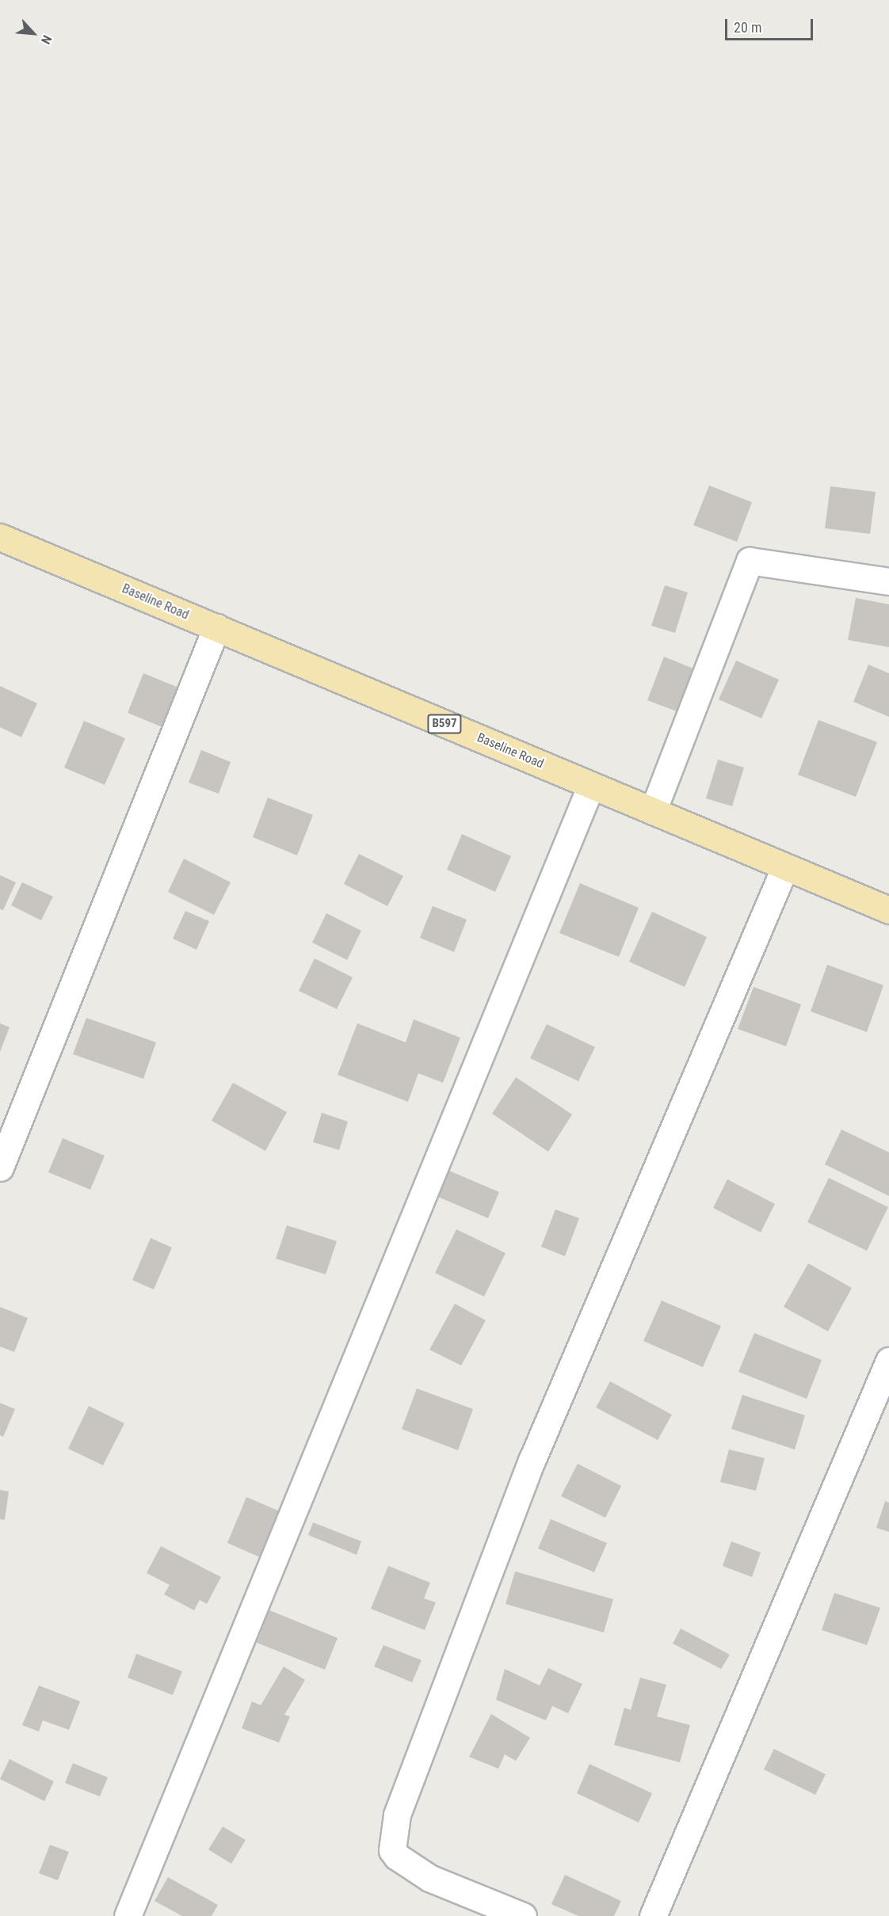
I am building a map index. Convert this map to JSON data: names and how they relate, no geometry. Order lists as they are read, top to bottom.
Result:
{
  "streets": {
    "main road": ["Baseline Road", "B597"]
  },
  "scale_bar": "20 m",
  "north": "bottom right"
}
